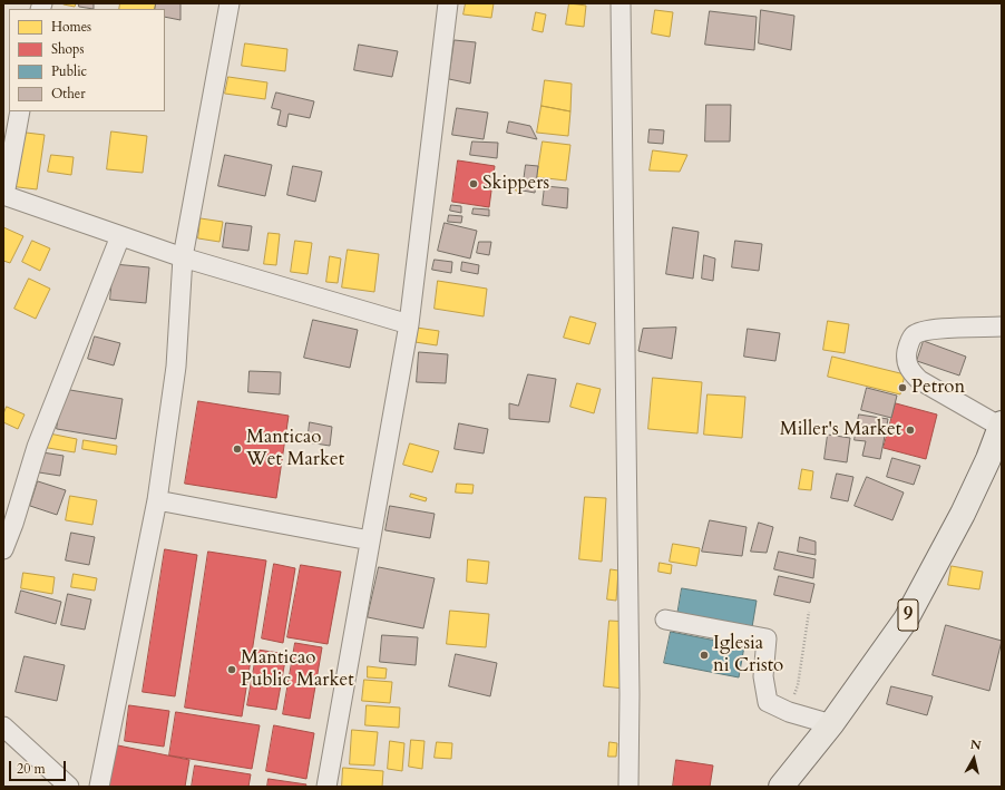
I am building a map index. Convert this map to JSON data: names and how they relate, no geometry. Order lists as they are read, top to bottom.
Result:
{
  "streets": {
    "highway": ["9"]
  },
  "places": [
    "Skippers",
    "Petron",
    "Miller's Market",
    "Manticao Wet Market",
    "Iglesia ni Cristo",
    "Manticao Public Market"
  ],
  "legend": [
    "Homes",
    "Shops",
    "Public",
    "Other"
  ],
  "scale_bar": "20 m",
  "north": "top"
}
